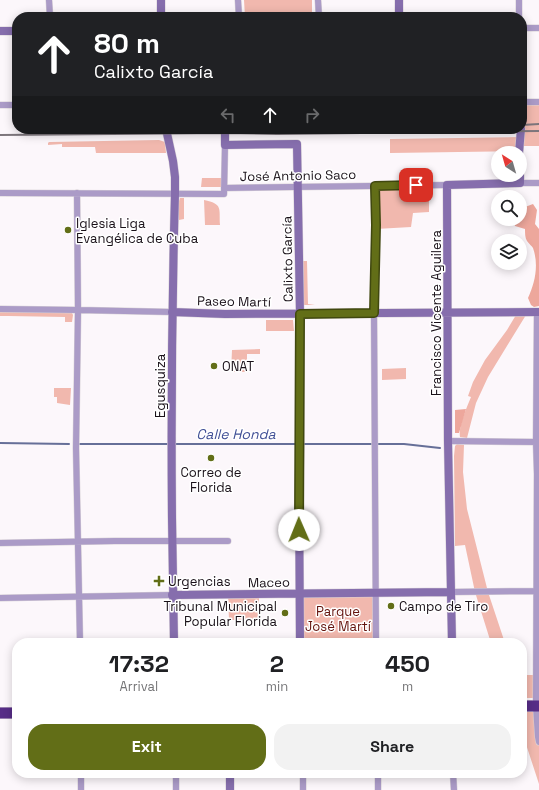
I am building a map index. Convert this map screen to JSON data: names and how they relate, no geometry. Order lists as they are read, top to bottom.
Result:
{
  "streets": {
    "street": [
      "José Antonio Saco",
      "Calixto García",
      "Paseo Martí",
      "Francisco Vicente Aguilera",
      "Egusquiza",
      "Maceo"
    ]
  },
  "crossings": [
    ["José Antonio Saco", "Calixto García"],
    ["José Antonio Saco", "Francisco Vicente Aguilera"],
    ["José Antonio Saco", "Egusquiza"],
    ["Calixto García", "Paseo Martí"],
    ["Calixto García", "Maceo"],
    ["Paseo Martí", "Francisco Vicente Aguilera"],
    ["Paseo Martí", "Egusquiza"],
    ["Francisco Vicente Aguilera", "Maceo"],
    ["Egusquiza", "Maceo"]
  ],
  "water": ["Calle Honda"],
  "parks": ["Parque José Martí"],
  "places": {
    "other": [
      "Iglesia Liga Evangélica de Cuba",
      "ONAT",
      "Correo de Florida",
      "Campo de Tiro",
      "Tribunal Municipal Popular Florida"
    ],
    "health": ["Urgencias"]
  },
  "north": "top left",
  "page": {
    "turn": ["80 m", "Calixto García"],
    "eta": [
      "17:32",
      "Arrival",
      "2",
      "min",
      "450",
      "m"
    ],
    "buttons": ["Exit", "Share"]
  }
}
